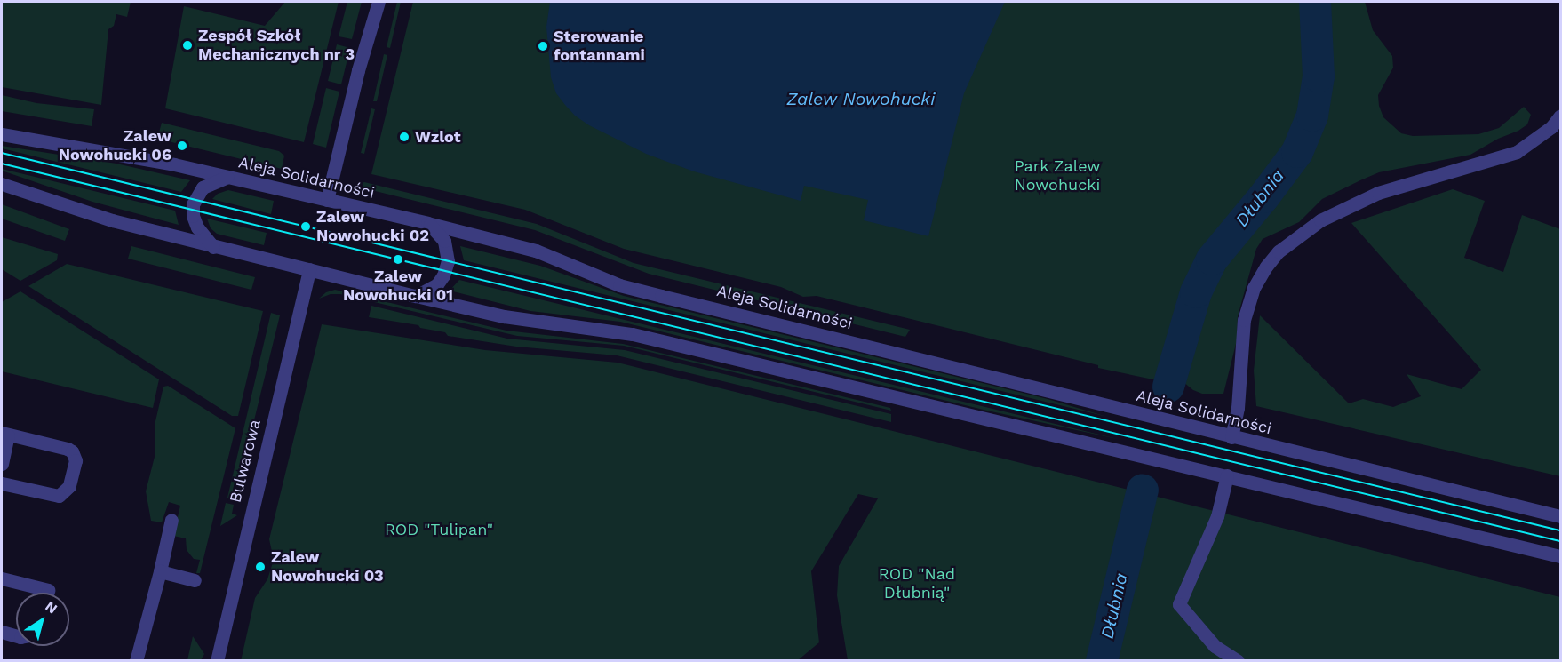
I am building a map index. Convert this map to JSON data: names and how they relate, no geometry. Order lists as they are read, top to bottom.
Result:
{
  "streets": {
    "street": ["Aleja Solidarności", "Bulwarowa"]
  },
  "water": ["Zalew Nowohucki", "Dłubnia"],
  "parks": ["Park Zalew Nowohucki", "ROD \"Tulipan\"", "ROD \"Nad Dłubnią\""],
  "places": [
    "Zespół Szkół Mechanicznych nr 3",
    "Sterowanie fontannami",
    "Wzlot",
    "Zalew Nowohucki 06",
    "Zalew Nowohucki 02",
    "Zalew Nowohucki 01",
    "Zalew Nowohucki 03"
  ],
  "north": "top right"
}
